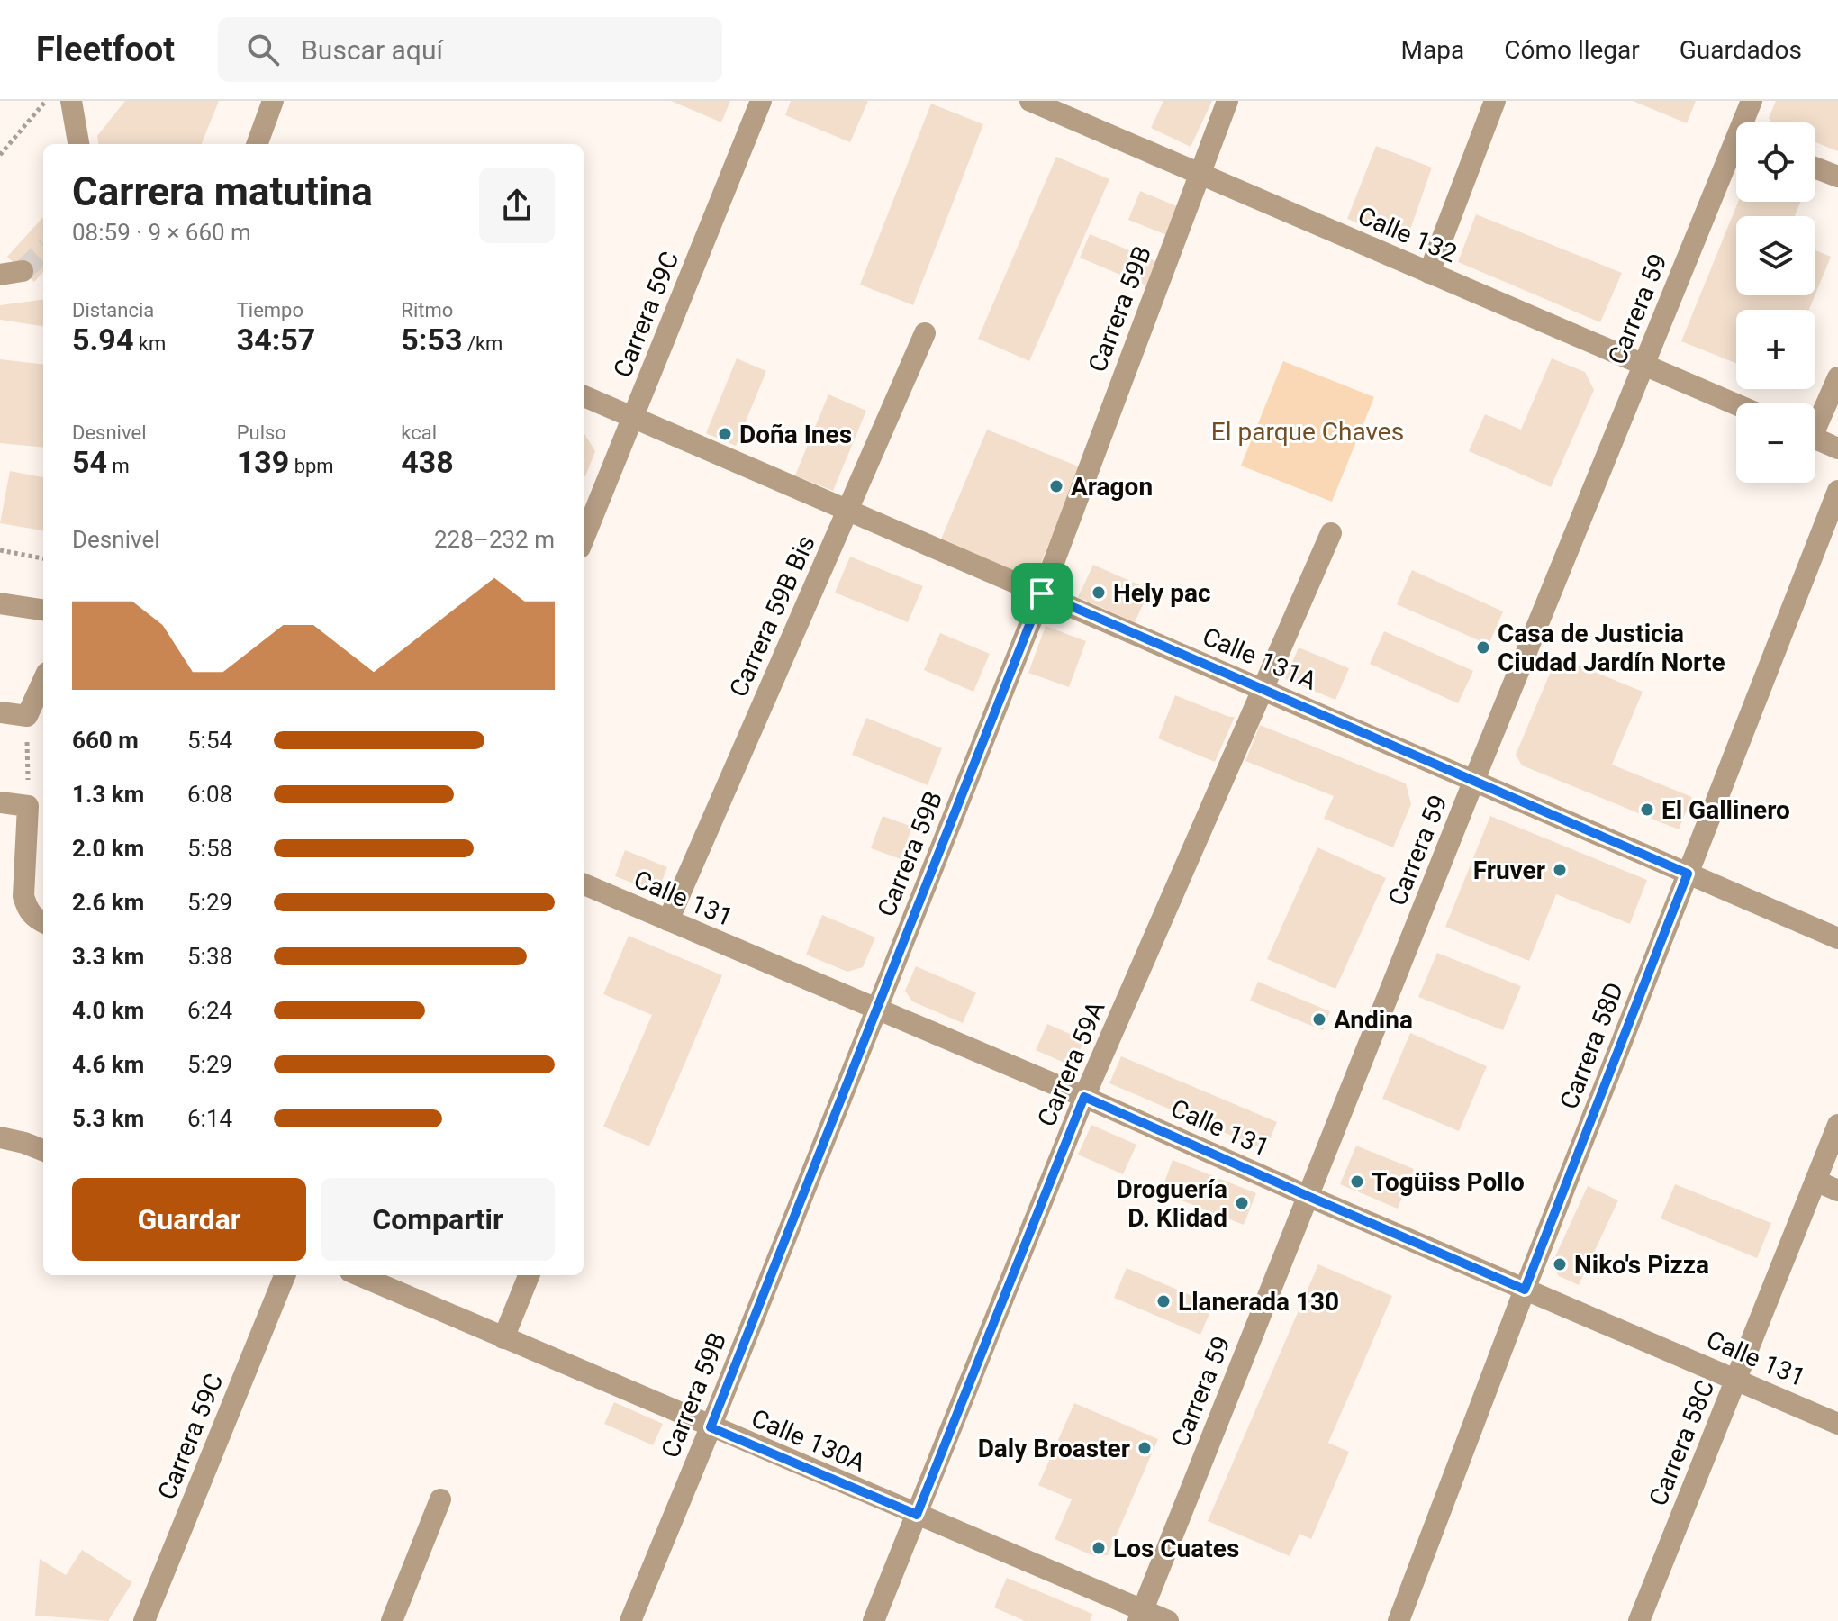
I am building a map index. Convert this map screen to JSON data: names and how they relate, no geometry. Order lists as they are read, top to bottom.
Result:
{
  "streets": {
    "street": [
      "Calle 132",
      "Carrera 59B",
      "Carrera 59",
      "Carrera 59C",
      "Carrera 59B Bis",
      "Calle 131A",
      "Calle 131",
      "Carrera 58D",
      "Carrera 59A",
      "Calle 130A",
      "Carrera 58C"
    ]
  },
  "crossings": [
    ["Calle 132", "Carrera 59B"],
    ["Calle 132", "Carrera 59"],
    ["Carrera 59B", "Calle 131A"],
    ["Carrera 59B", "Calle 131"],
    ["Carrera 59B", "Calle 130A"],
    ["Carrera 59", "Calle 131A"],
    ["Carrera 59", "Calle 131"],
    ["Carrera 59", "Calle 130A"],
    ["Carrera 59C", "Calle 131A"],
    ["Carrera 59B Bis", "Calle 131A"],
    ["Carrera 59B Bis", "Calle 131"],
    ["Calle 131A", "Carrera 58D"],
    ["Calle 131A", "Carrera 59A"],
    ["Calle 131", "Carrera 58D"],
    ["Calle 131", "Carrera 59A"],
    ["Calle 131", "Carrera 58C"],
    ["Carrera 59A", "Calle 130A"]
  ],
  "parks": ["El parque Chaves"],
  "places": [
    "Doña Ines",
    "Aragon",
    "Hely pac",
    "Casa de Justicia Ciudad Jardín Norte",
    "El Gallinero",
    "Fruver",
    "Andina",
    "Togüiss Pollo",
    "Droguería D. Klidad",
    "Niko's Pizza",
    "Llanerada 130",
    "Daly Broaster",
    "Los Cuates"
  ],
  "page": {
    "header": "Fleetfoot",
    "search": "Buscar aquí",
    "nav": ["Mapa", "Cómo llegar", "Guardados"],
    "map_buttons": ["+", "−"],
    "heading": ["Carrera matutina", "08:59 · 9 × 660 m"],
    "stats": [
      ["Distancia", "5.94 km"],
      ["Tiempo", "34:57"],
      ["Ritmo", "5:53 /km"],
      ["Desnivel", "54 m"],
      ["Pulso", "139 bpm"],
      ["kcal", "438"]
    ],
    "chart": ["Desnivel", "228–232 m"],
    "list": [
      {
        "name": "660 m",
        "note": "5:54"
      },
      {
        "name": "1.3 km",
        "note": "6:08"
      },
      {
        "name": "2.0 km",
        "note": "5:58"
      },
      {
        "name": "2.6 km",
        "note": "5:29"
      },
      {
        "name": "3.3 km",
        "note": "5:38"
      },
      {
        "name": "4.0 km",
        "note": "6:24"
      },
      {
        "name": "4.6 km",
        "note": "5:29"
      },
      {
        "name": "5.3 km",
        "note": "6:14"
      }
    ],
    "buttons": ["Guardar", "Compartir"]
  }
}
